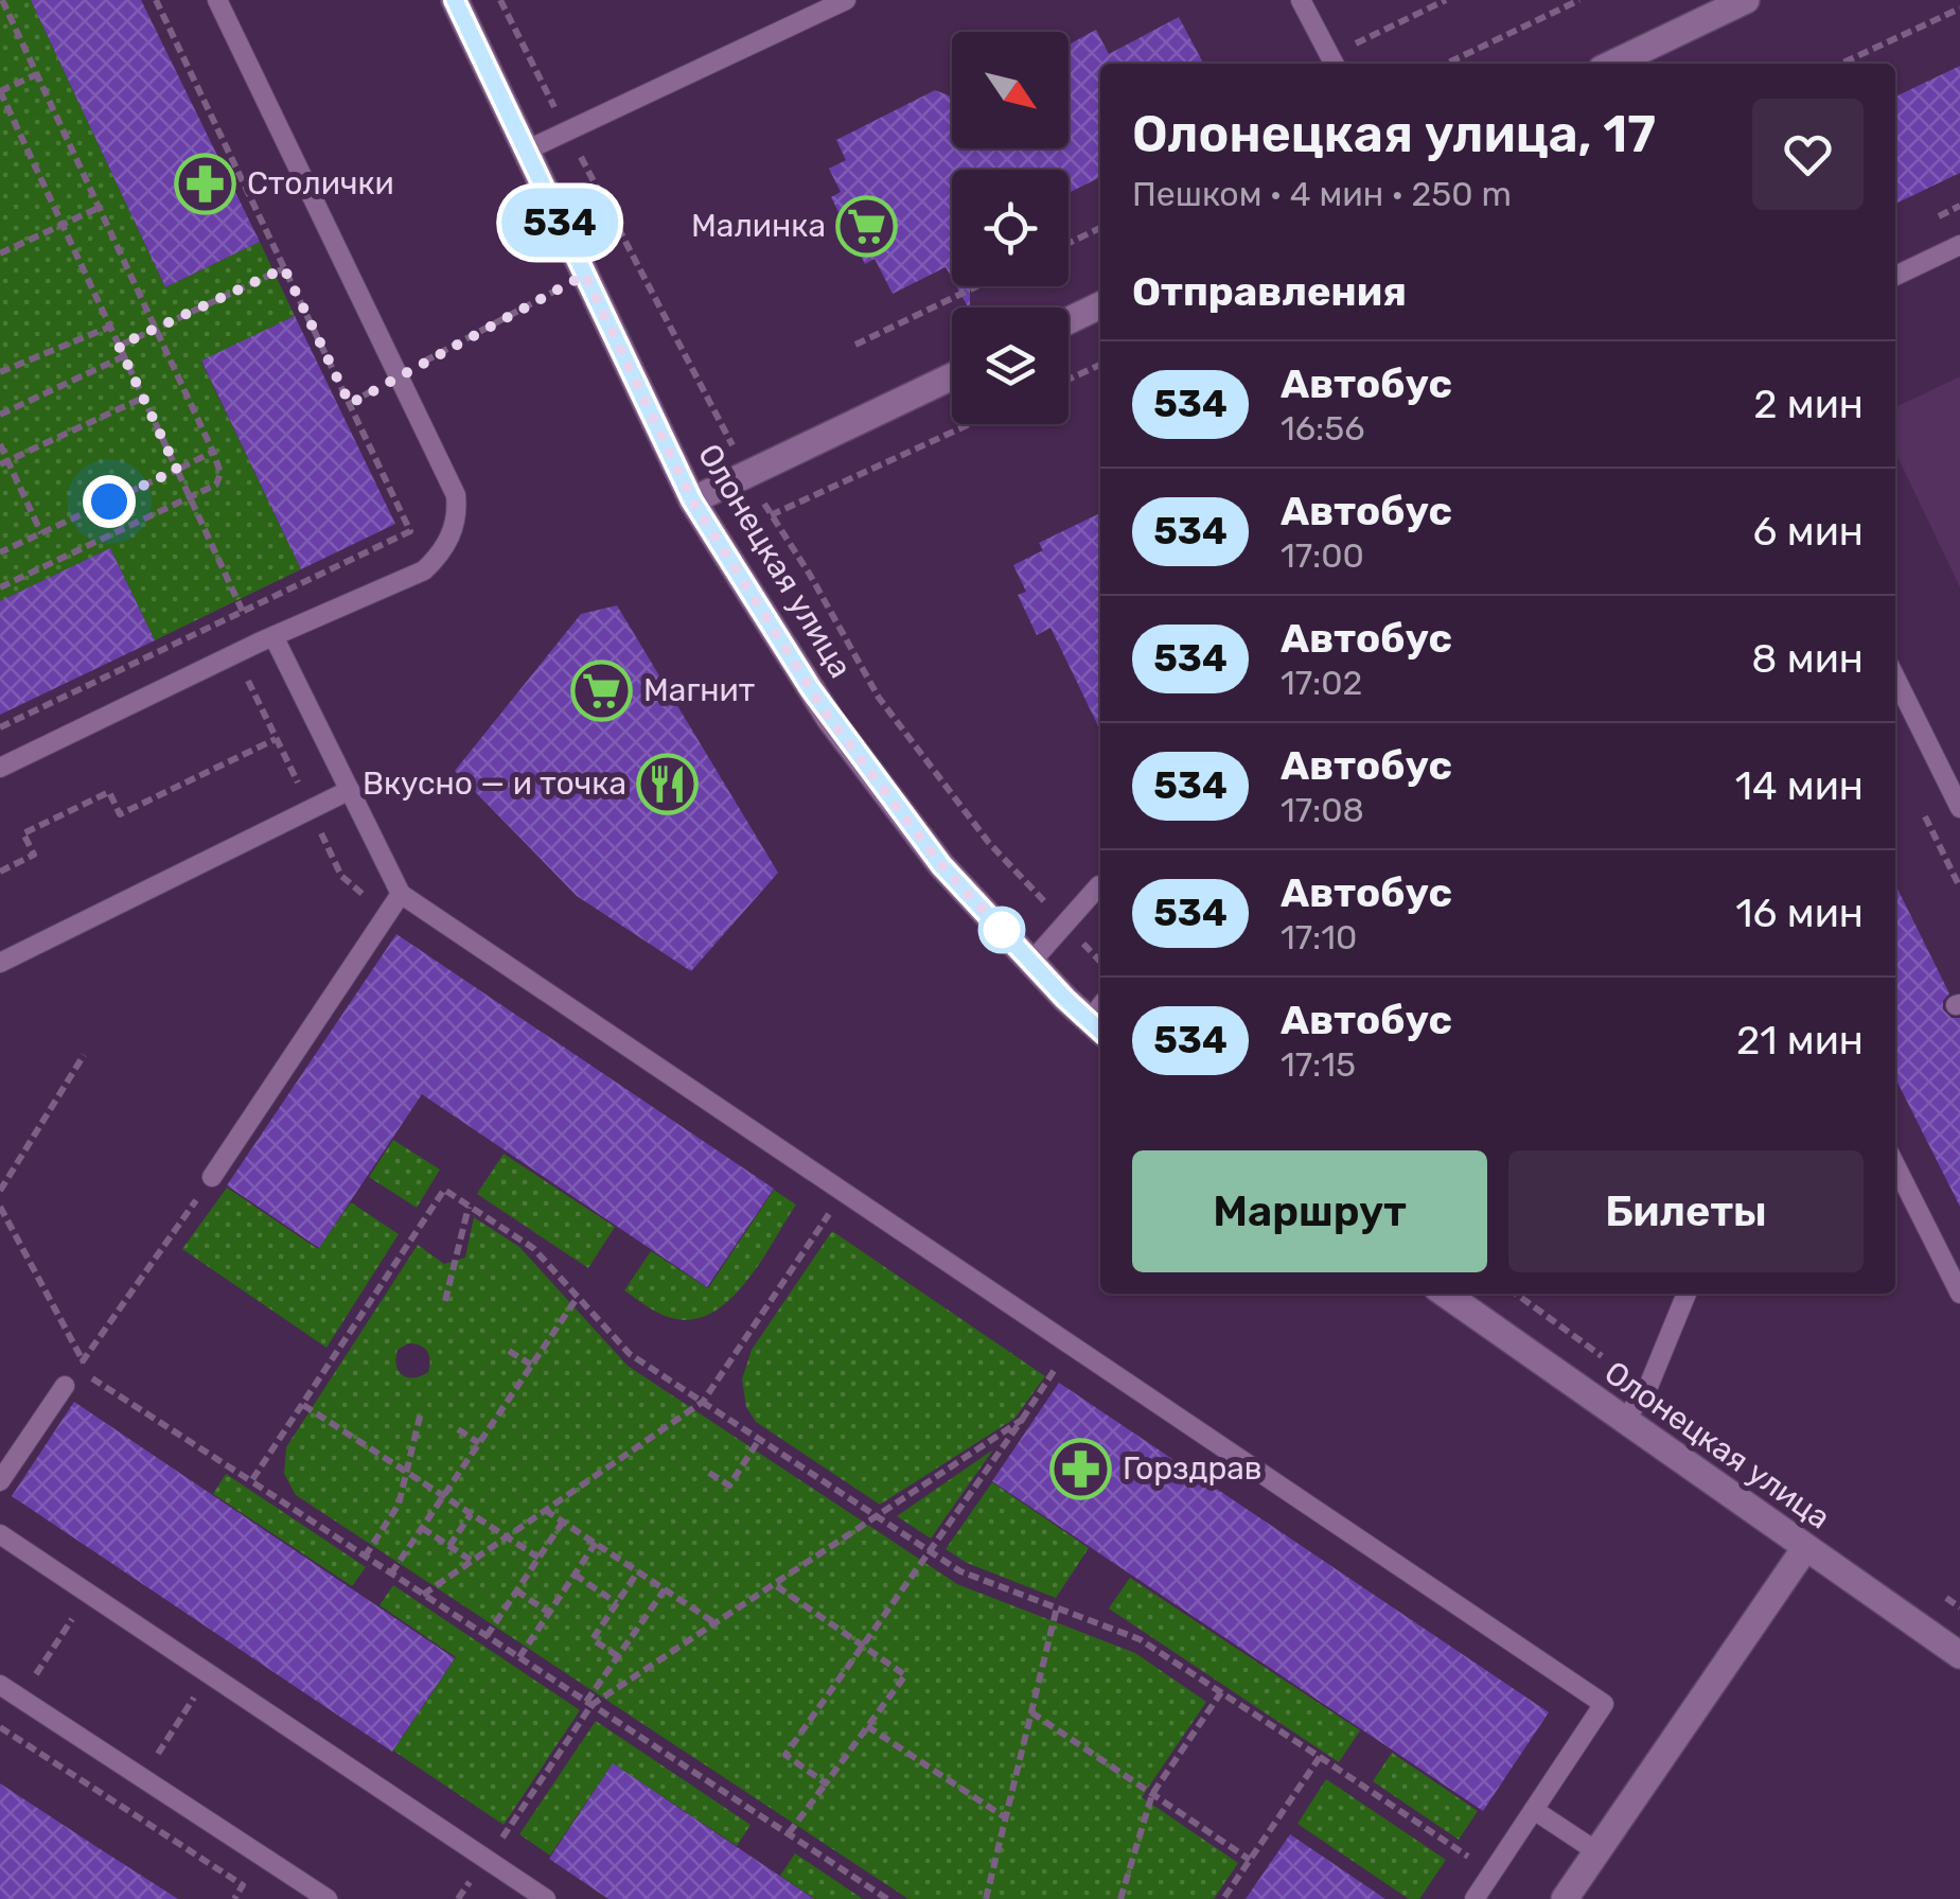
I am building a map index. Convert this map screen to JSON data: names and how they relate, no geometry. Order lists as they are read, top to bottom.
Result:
{
  "streets": {
    "street": ["Олонецкая улица"]
  },
  "places": {
    "pharmacy": ["Столички", "Горздрав"],
    "supermarket": ["Малинка", "Магнит"],
    "restaurant": ["Вкусно — и точка"]
  },
  "lines": ["bus line 534"],
  "north": "bottom right",
  "page": {
    "on_map": "534",
    "heading": [
      ["Олонецкая улица, 17", "Пешком · 4 мин · 250 m"],
      "Отправления"
    ],
    "list": [
      {
        "mark": "534",
        "name": "Автобус",
        "note": "16:56",
        "value": "2 мин"
      },
      {
        "mark": "534",
        "name": "Автобус",
        "note": "17:00",
        "value": "6 мин"
      },
      {
        "mark": "534",
        "name": "Автобус",
        "note": "17:02",
        "value": "8 мин"
      },
      {
        "mark": "534",
        "name": "Автобус",
        "note": "17:08",
        "value": "14 мин"
      },
      {
        "mark": "534",
        "name": "Автобус",
        "note": "17:10",
        "value": "16 мин"
      },
      {
        "mark": "534",
        "name": "Автобус",
        "note": "17:15",
        "value": "21 мин"
      }
    ],
    "buttons": ["Маршрут", "Билеты"]
  }
}
